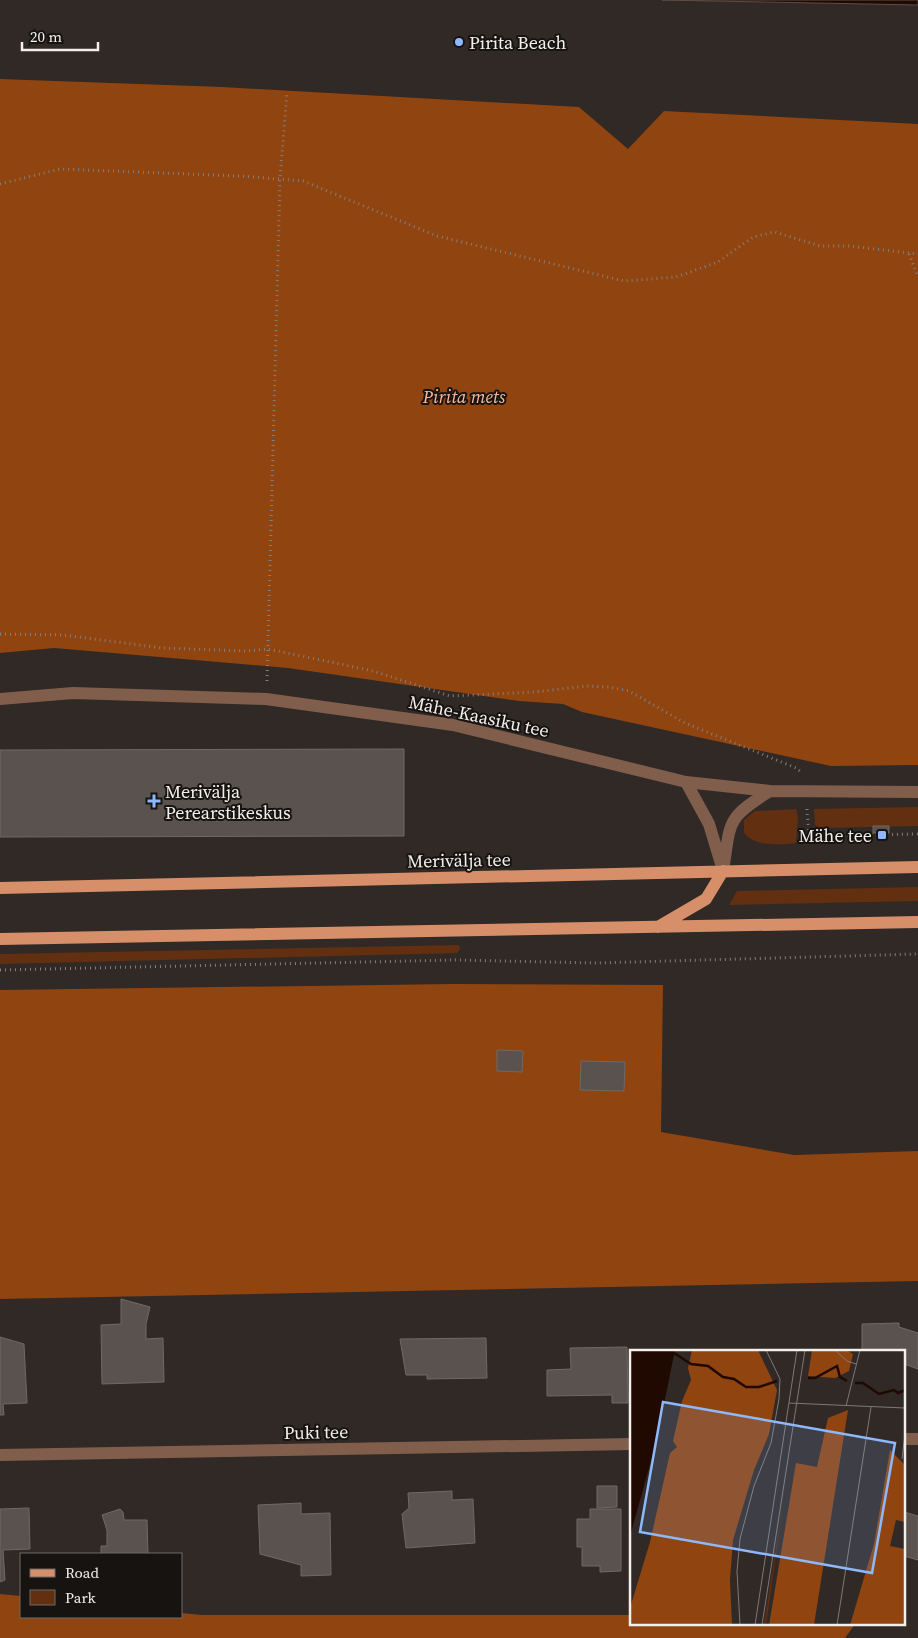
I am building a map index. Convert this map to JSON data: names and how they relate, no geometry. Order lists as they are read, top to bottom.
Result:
{
  "streets": {
    "main road": ["Merivälja tee"],
    "street": ["Mähe-Kaasiku tee", "Puki tee"]
  },
  "parks": ["Pirita mets"],
  "places": {
    "other": ["Pirita Beach"],
    "health": ["Merivälja Perearstikeskus"],
    "transit": ["Mähe tee"]
  },
  "legend": ["Road", "Park"],
  "scale_bar": "20 m"
}
